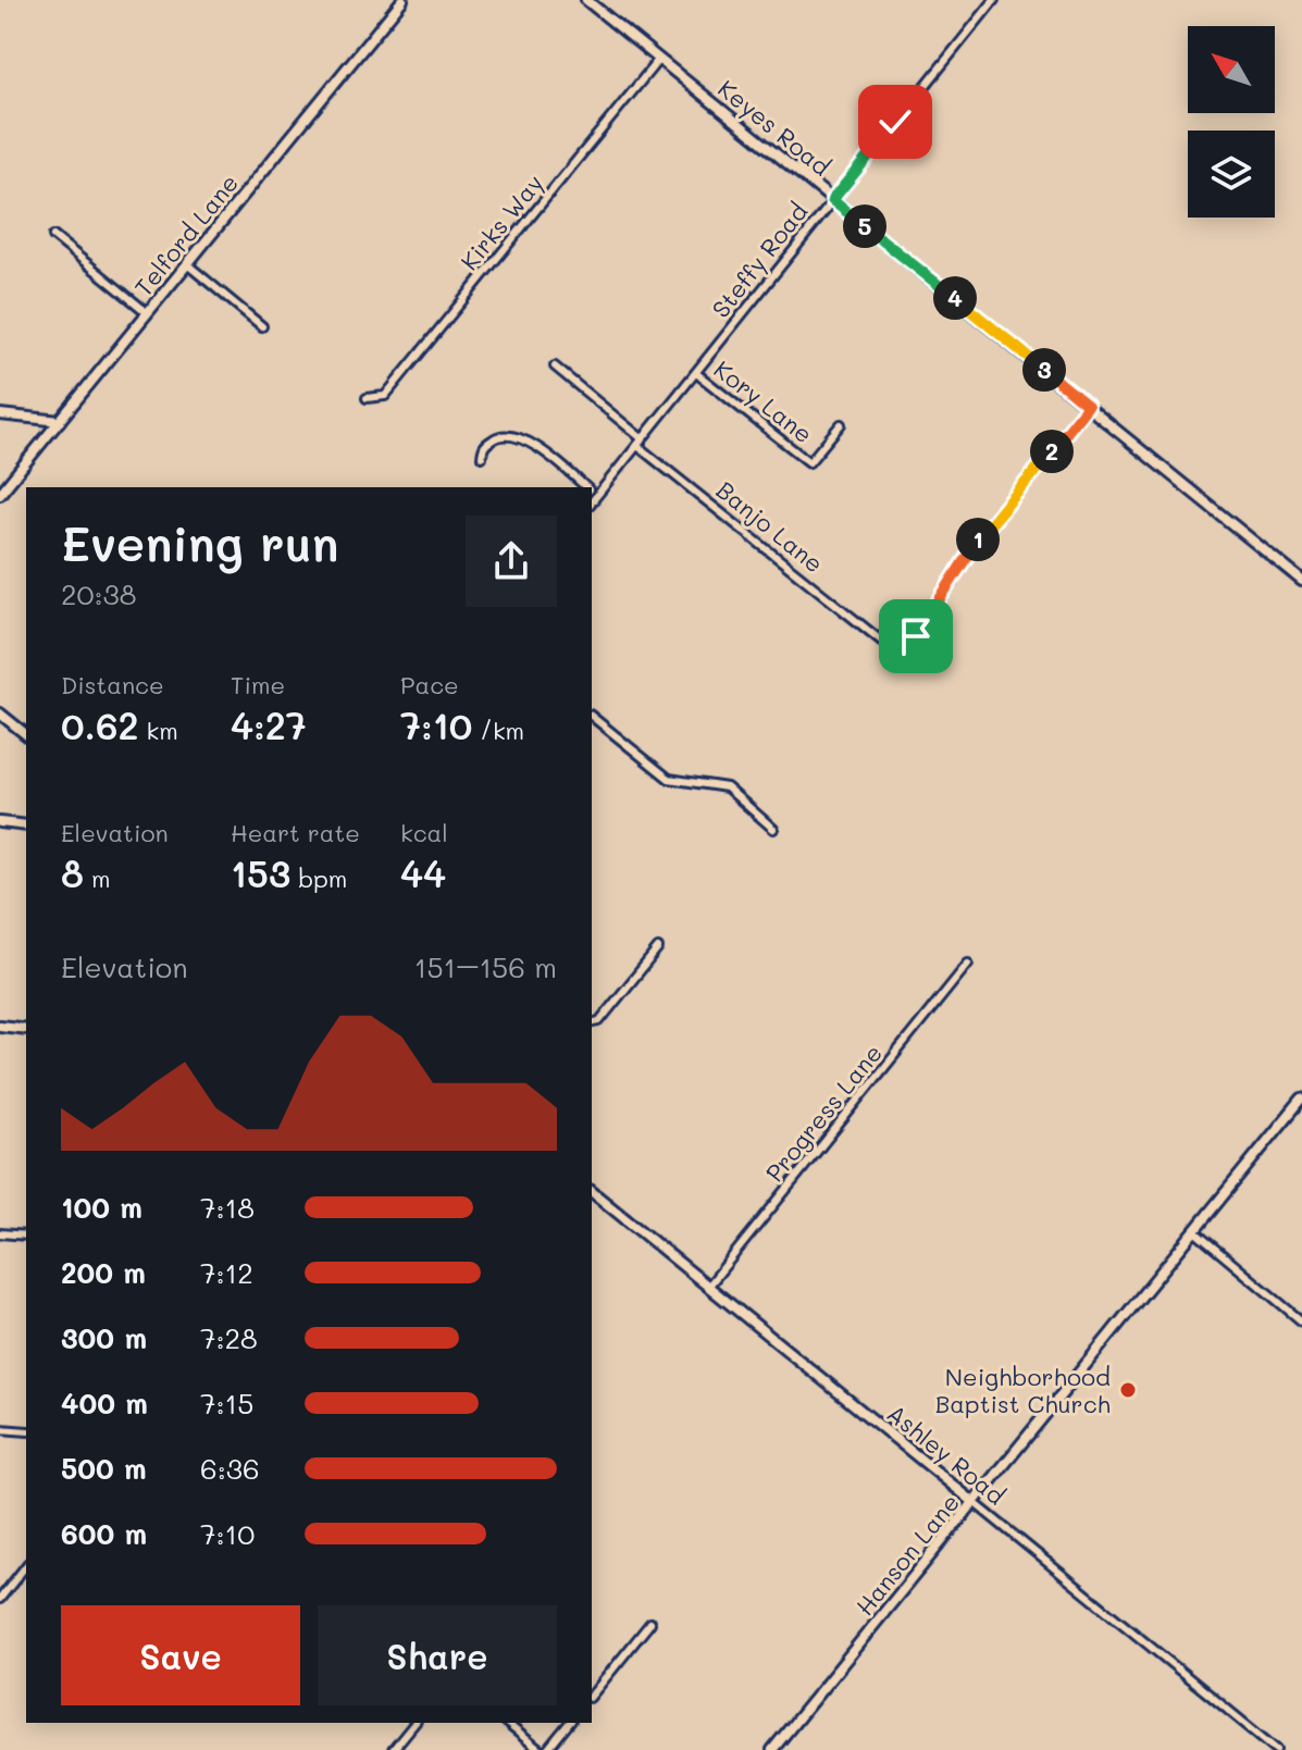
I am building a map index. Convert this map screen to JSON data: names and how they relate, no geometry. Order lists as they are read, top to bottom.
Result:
{
  "streets": {
    "street": [
      "Keyes Road",
      "Kirks Way",
      "Telford Lane",
      "Steffy Road",
      "Kory Lane",
      "Banjo Lane",
      "Progress Lane",
      "Ashley Road",
      "Hanson Lane"
    ]
  },
  "crossings": [
    ["Keyes Road", "Kirks Way"],
    ["Keyes Road", "Steffy Road"],
    ["Keyes Road", "Banjo Lane"],
    ["Steffy Road", "Kory Lane"],
    ["Steffy Road", "Banjo Lane"],
    ["Progress Lane", "Ashley Road"],
    ["Ashley Road", "Hanson Lane"]
  ],
  "places": ["Neighborhood Baptist Church"],
  "north": "top left",
  "page": {
    "pins": [
      "5",
      "4",
      "3",
      "2",
      "1"
    ],
    "heading": ["Evening run", "20:38"],
    "stats": [
      ["Distance", "0.62 km"],
      ["Time", "4:27"],
      ["Pace", "7:10 /km"],
      ["Elevation", "8 m"],
      ["Heart rate", "153 bpm"],
      ["kcal", "44"]
    ],
    "chart": ["Elevation", "151–156 m"],
    "list": [
      {
        "name": "100 m",
        "note": "7:18"
      },
      {
        "name": "200 m",
        "note": "7:12"
      },
      {
        "name": "300 m",
        "note": "7:28"
      },
      {
        "name": "400 m",
        "note": "7:15"
      },
      {
        "name": "500 m",
        "note": "6:36"
      },
      {
        "name": "600 m",
        "note": "7:10"
      }
    ],
    "buttons": ["Save", "Share"]
  }
}
